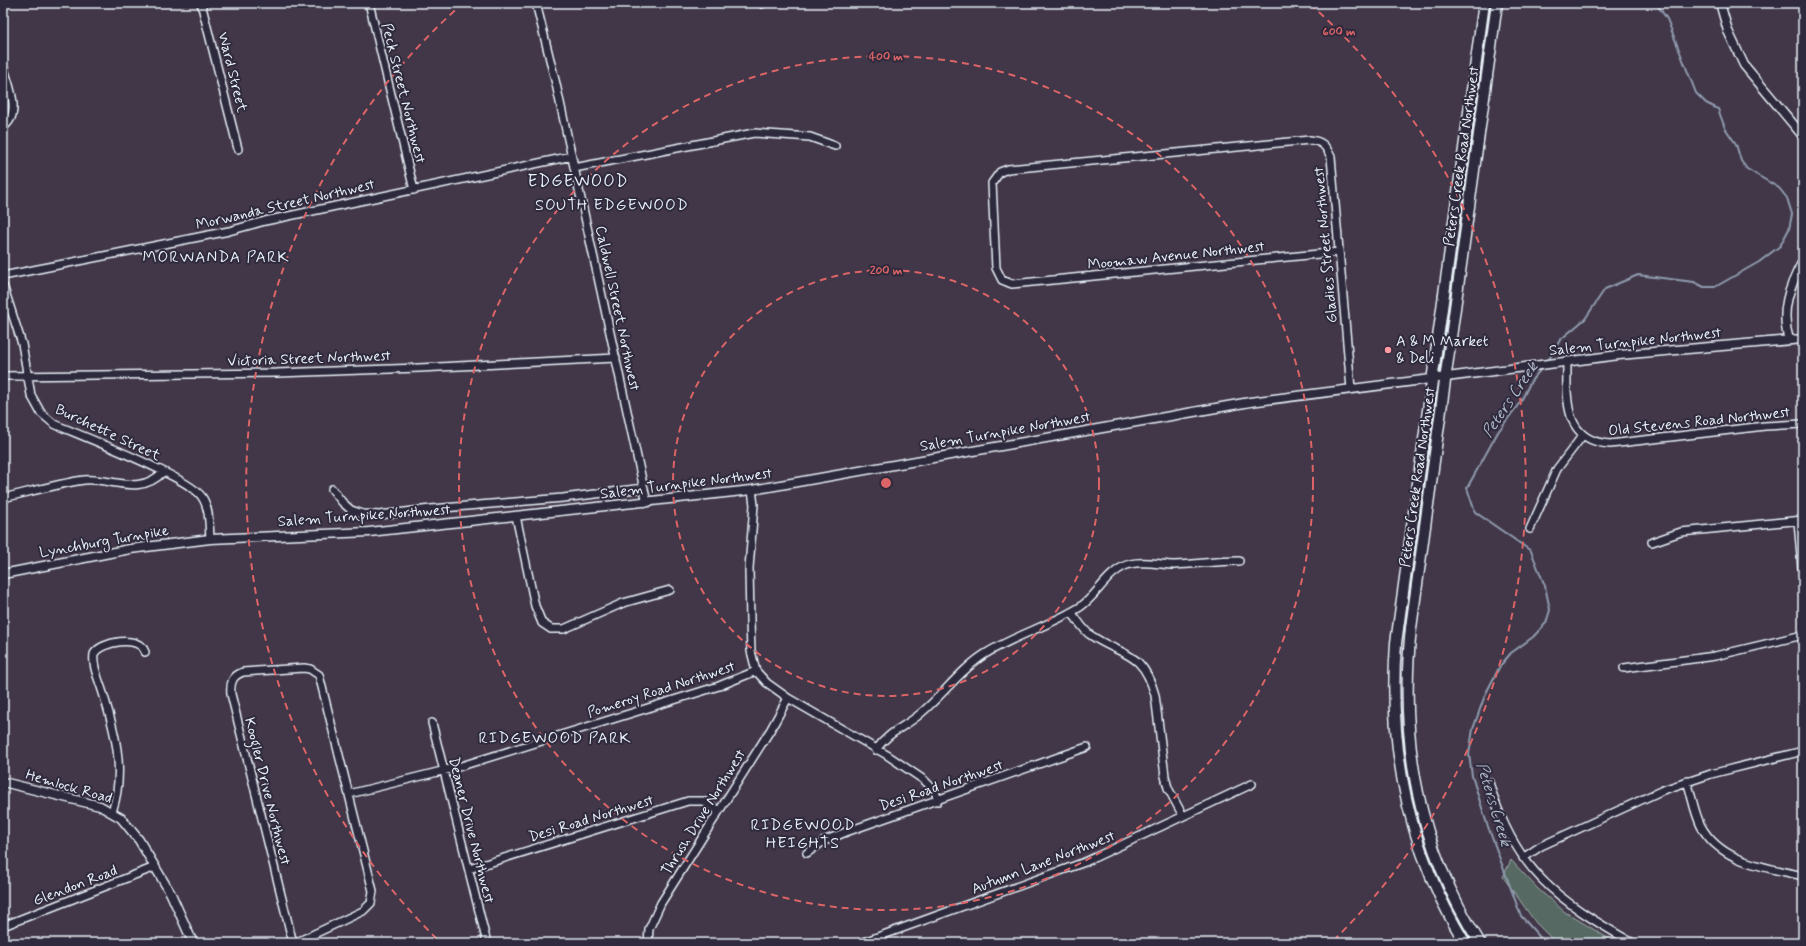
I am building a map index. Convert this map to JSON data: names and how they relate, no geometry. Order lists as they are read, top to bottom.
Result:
{
  "streets": {
    "main road": ["Peters Creek Road Northwest"],
    "street": [
      "Ward Street",
      "Peck Street Northwest",
      "Morwanda Street Northwest",
      "Gladies Street Northwest",
      "Moomaw Avenue Northwest",
      "Caldwell Street Northwest",
      "Salem Turnpike Northwest",
      "Victoria Street Northwest",
      "Old Stevens Road Northwest",
      "Burchette Street",
      "Lynchburg Turnpike",
      "Pomeroy Road Northwest",
      "Desi Road Northwest",
      "Hemlock Road",
      "Koogler Drive Northwest",
      "Thrush Drive Northwest",
      "Deaner Drive Northwest",
      "Autumn Lane Northwest",
      "Glendon Road"
    ]
  },
  "crossings": [
    ["Peck Street Northwest", "Morwanda Street Northwest"],
    ["Peters Creek Road Northwest", "Salem Turnpike Northwest"],
    ["Morwanda Street Northwest", "Caldwell Street Northwest"],
    ["Gladies Street Northwest", "Moomaw Avenue Northwest"],
    ["Gladies Street Northwest", "Salem Turnpike Northwest"],
    ["Caldwell Street Northwest", "Salem Turnpike Northwest"],
    ["Caldwell Street Northwest", "Victoria Street Northwest"],
    ["Salem Turnpike Northwest", "Burchette Street"],
    ["Salem Turnpike Northwest", "Lynchburg Turnpike"],
    ["Victoria Street Northwest", "Burchette Street"],
    ["Burchette Street", "Lynchburg Turnpike"],
    ["Pomeroy Road Northwest", "Koogler Drive Northwest"],
    ["Pomeroy Road Northwest", "Deaner Drive Northwest"],
    ["Desi Road Northwest", "Thrush Drive Northwest"],
    ["Desi Road Northwest", "Deaner Drive Northwest"],
    ["Hemlock Road", "Glendon Road"]
  ],
  "districts": [
    "EDGEWOOD",
    "SOUTH EDGEWOOD",
    "MORWANDA PARK",
    "RIDGEWOOD PARK",
    "RIDGEWOOD HEIGHTS"
  ],
  "water": ["Peters Creek"],
  "places": ["A & M Market & Deli"],
  "rings": ["600 m", "400 m", "200 m"]
}
